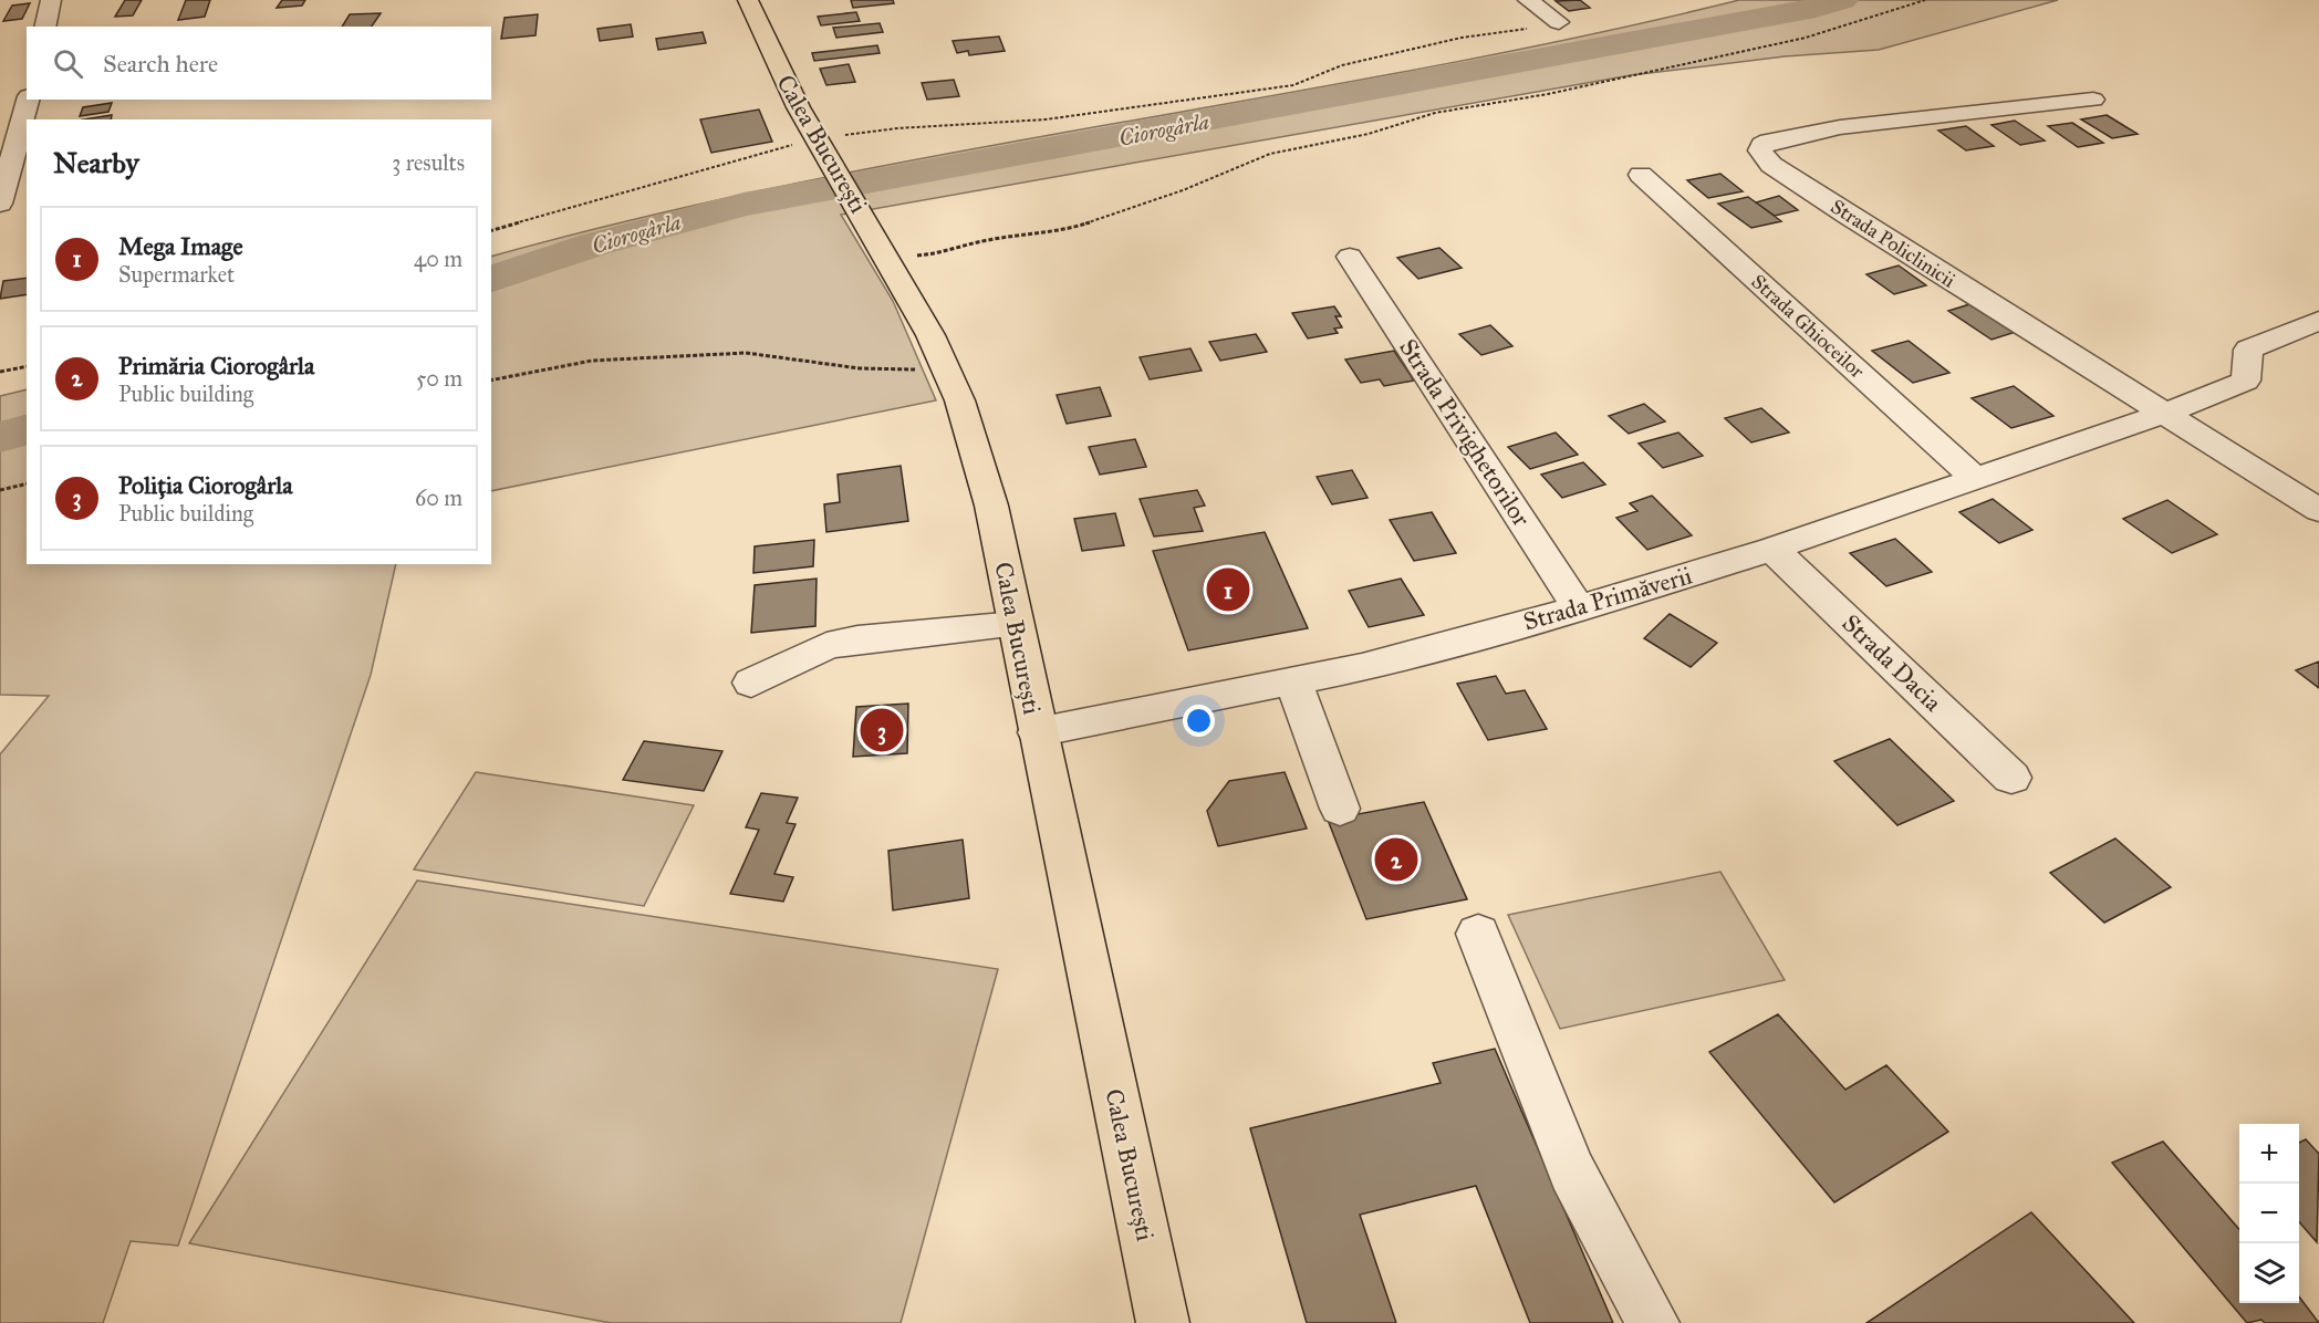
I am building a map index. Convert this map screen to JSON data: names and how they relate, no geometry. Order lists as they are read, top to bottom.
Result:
{
  "streets": {
    "main road": ["Calea București"],
    "street": [
      "Strada Policlinicii",
      "Strada Ghioceilor",
      "Strada Privighetorilor",
      "Strada Primăverii",
      "Strada Dacia"
    ]
  },
  "crossings": [
    ["Calea București", "Strada Primăverii"],
    ["Strada Policlinicii", "Strada Primăverii"],
    ["Strada Ghioceilor", "Strada Primăverii"],
    ["Strada Privighetorilor", "Strada Primăverii"],
    ["Strada Primăverii", "Strada Dacia"]
  ],
  "water": ["Ciorogârla"],
  "page": {
    "search": "Search here",
    "heading": ["Nearby", "3 results"],
    "list": [
      {
        "mark": "1",
        "name": "Mega Image",
        "note": "Supermarket",
        "value": "40 m"
      },
      {
        "mark": "2",
        "name": "Primăria Ciorogârla",
        "note": "Public building",
        "value": "50 m"
      },
      {
        "mark": "3",
        "name": "Poliția Ciorogârla",
        "note": "Public building",
        "value": "60 m"
      }
    ],
    "pins": ["1", "3", "2"],
    "map_buttons": ["+", "−"]
  }
}
